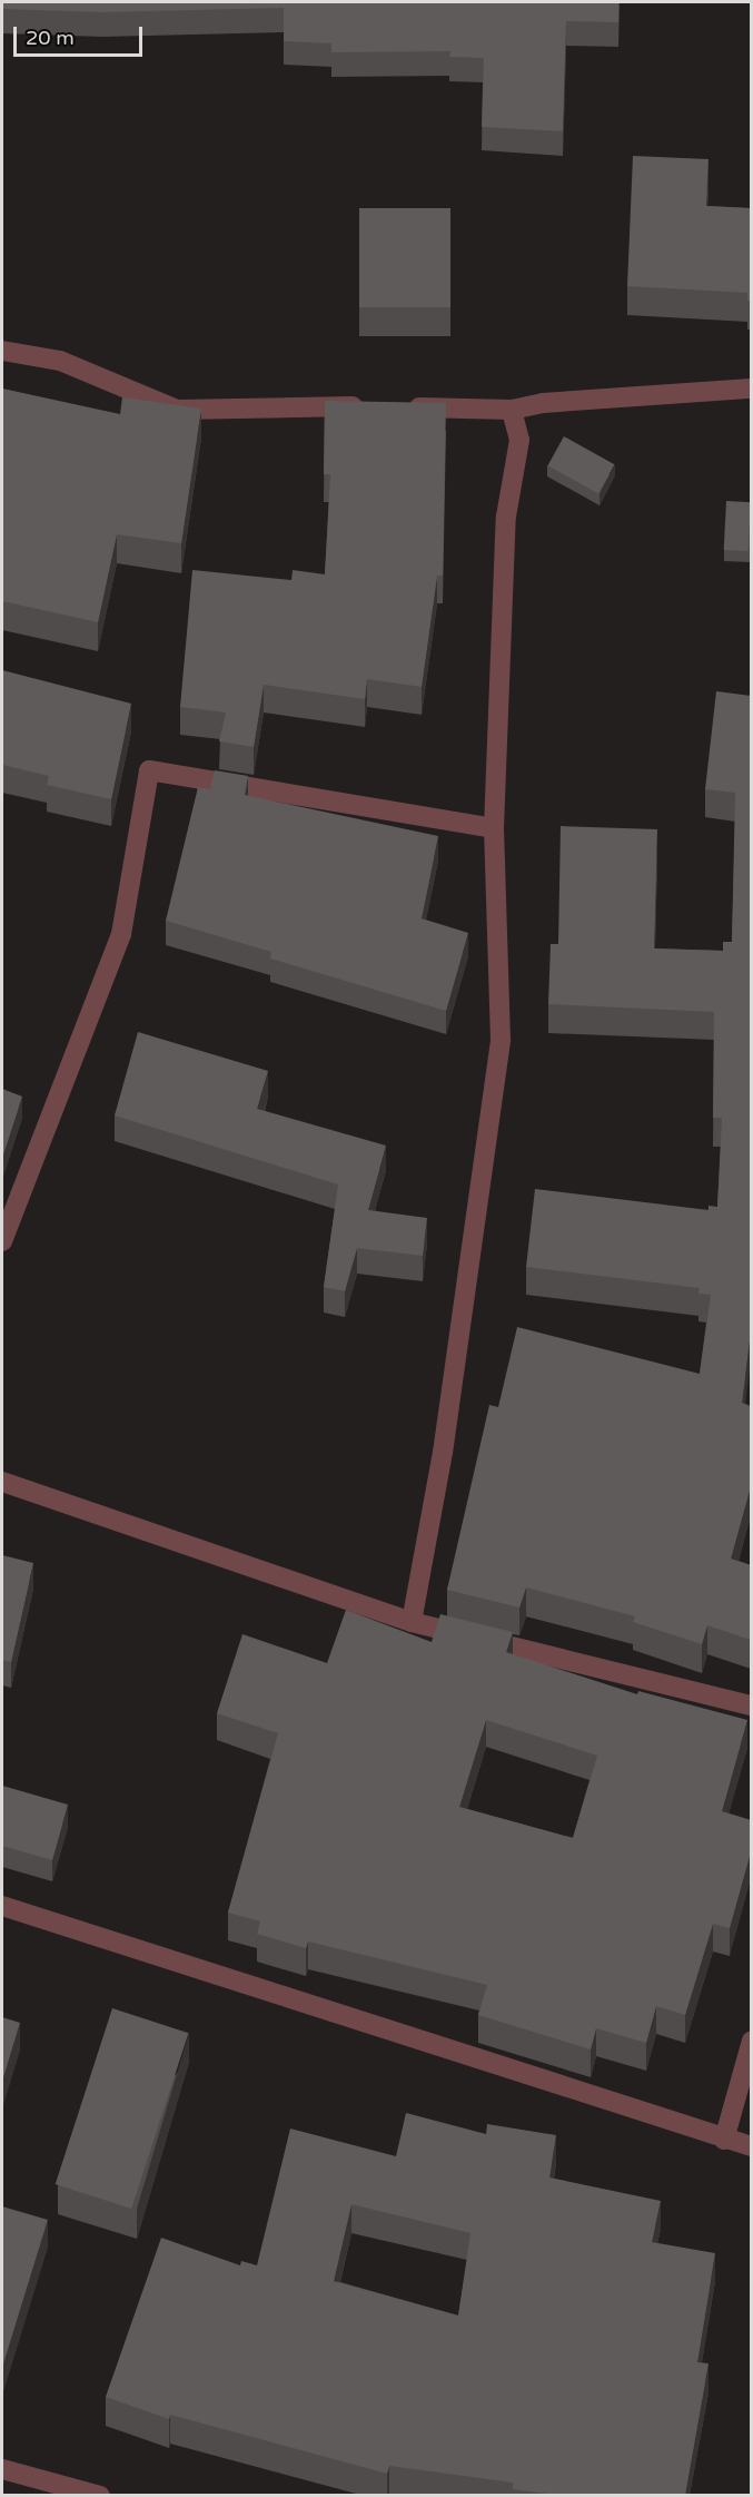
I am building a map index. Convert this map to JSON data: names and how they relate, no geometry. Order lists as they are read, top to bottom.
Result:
{
  "scale_bar": "20 m"
}
